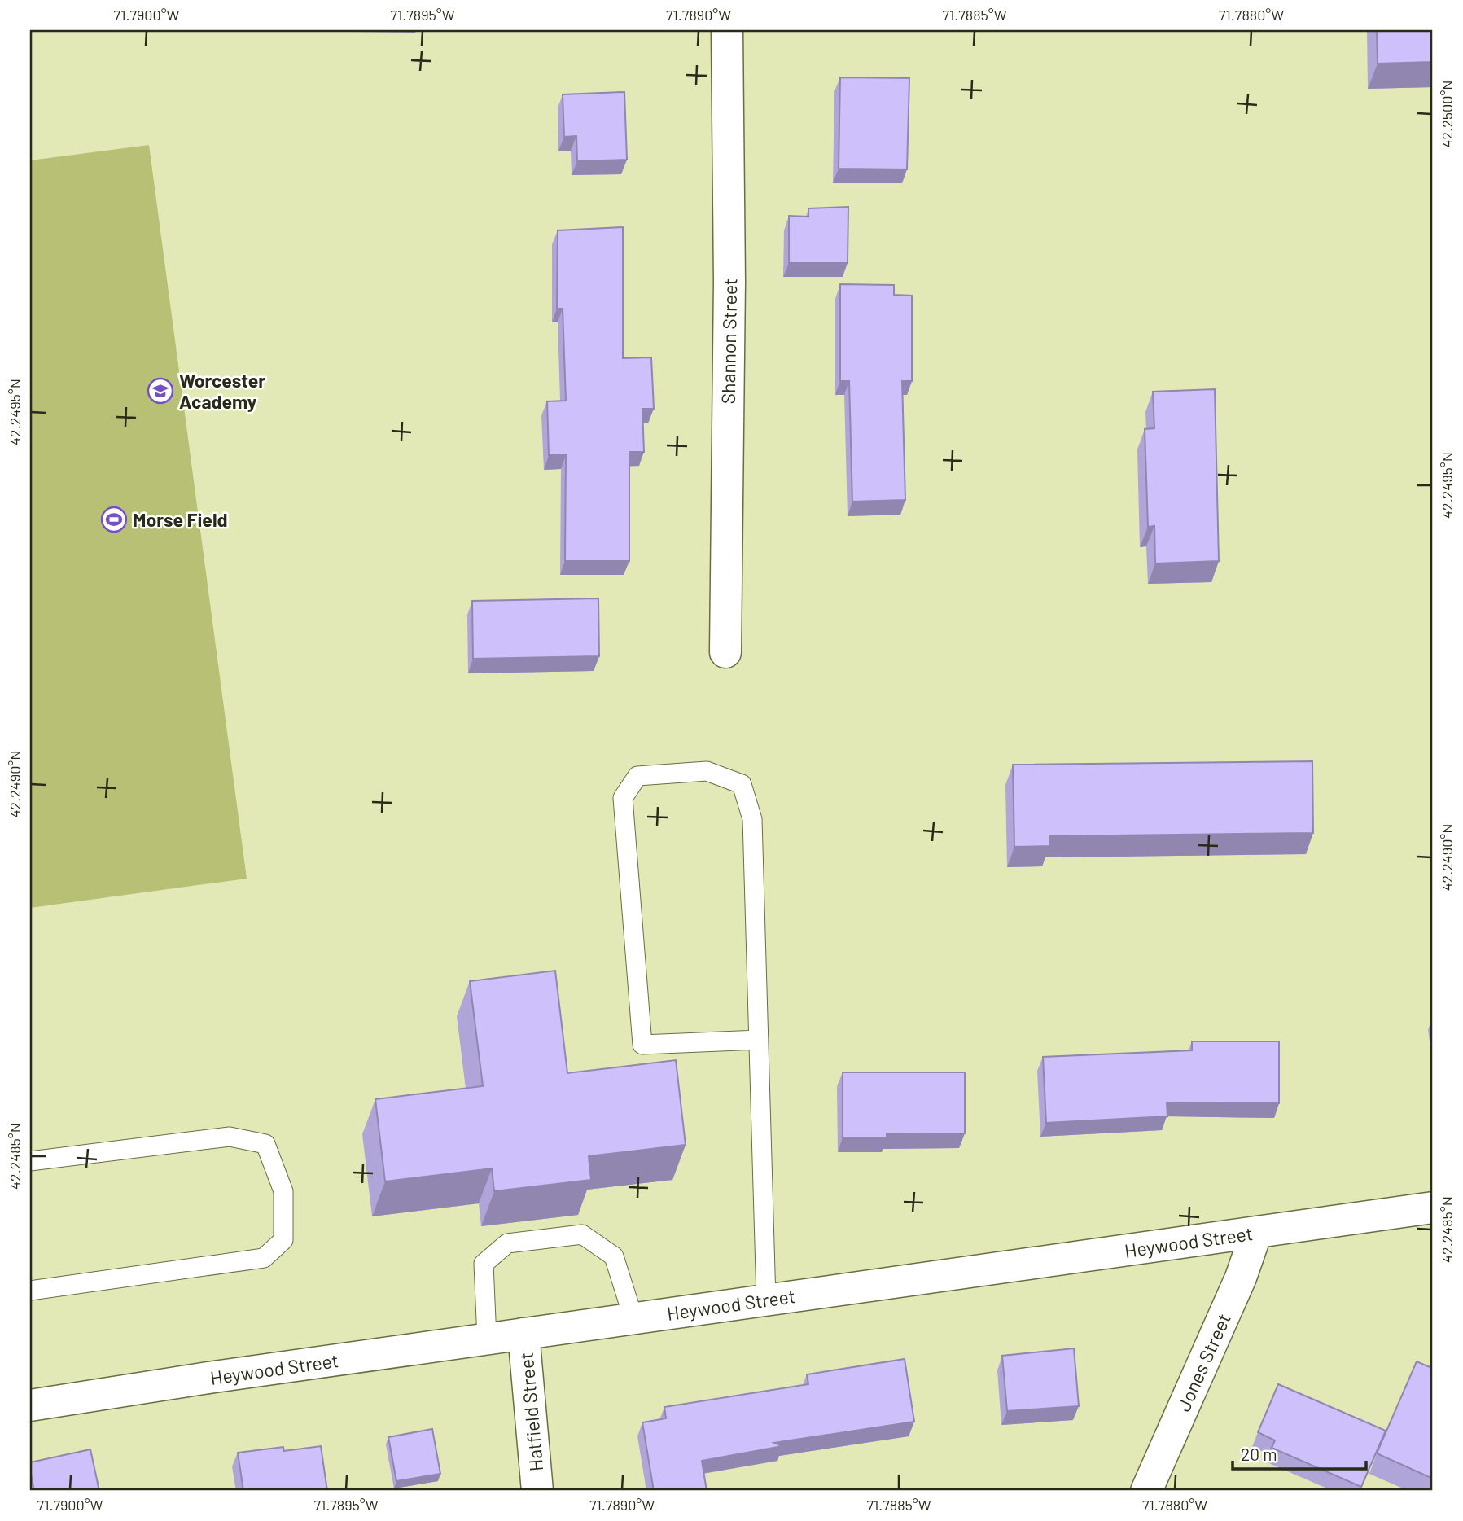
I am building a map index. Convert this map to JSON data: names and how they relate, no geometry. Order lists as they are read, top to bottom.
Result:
{
  "streets": {
    "street": [
      "Shannon Street",
      "Heywood Street",
      "Jones Street",
      "Hatfield Street"
    ]
  },
  "crossings": [
    ["Heywood Street", "Jones Street"],
    ["Heywood Street", "Hatfield Street"]
  ],
  "places": {
    "school or university": ["Worcester Academy"],
    "sports": ["Morse Field"]
  },
  "scale_bar": "20 m",
  "coordinates": [
    "71.7900°W",
    "71.7895°W",
    "71.7890°W",
    "71.7885°W",
    "71.7880°W",
    "42.2500°N",
    "42.2495°N",
    "42.2490°N",
    "42.2485°N"
  ]
}
